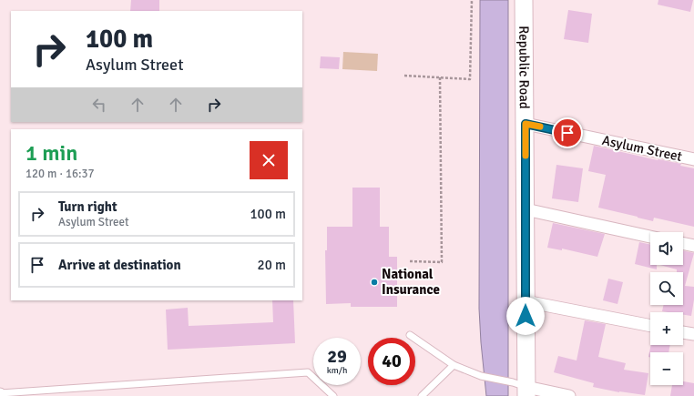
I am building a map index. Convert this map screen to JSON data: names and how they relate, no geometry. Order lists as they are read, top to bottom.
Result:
{
  "streets": {
    "street": ["Republic Road", "Asylum Street"]
  },
  "crossings": [
    ["Republic Road", "Asylum Street"]
  ],
  "places": ["National Insurance"],
  "page": {
    "turn": ["100 m", "Asylum Street"],
    "heading": ["1 min", "120 m · 16:37"],
    "list": [
      {
        "name": "Turn right",
        "note": "Asylum Street",
        "value": "100 m"
      },
      {
        "name": "Arrive at destination",
        "value": "20 m"
      }
    ],
    "map_buttons": ["+", "−"],
    "speed": "29 km/h",
    "limit": "40"
  }
}
